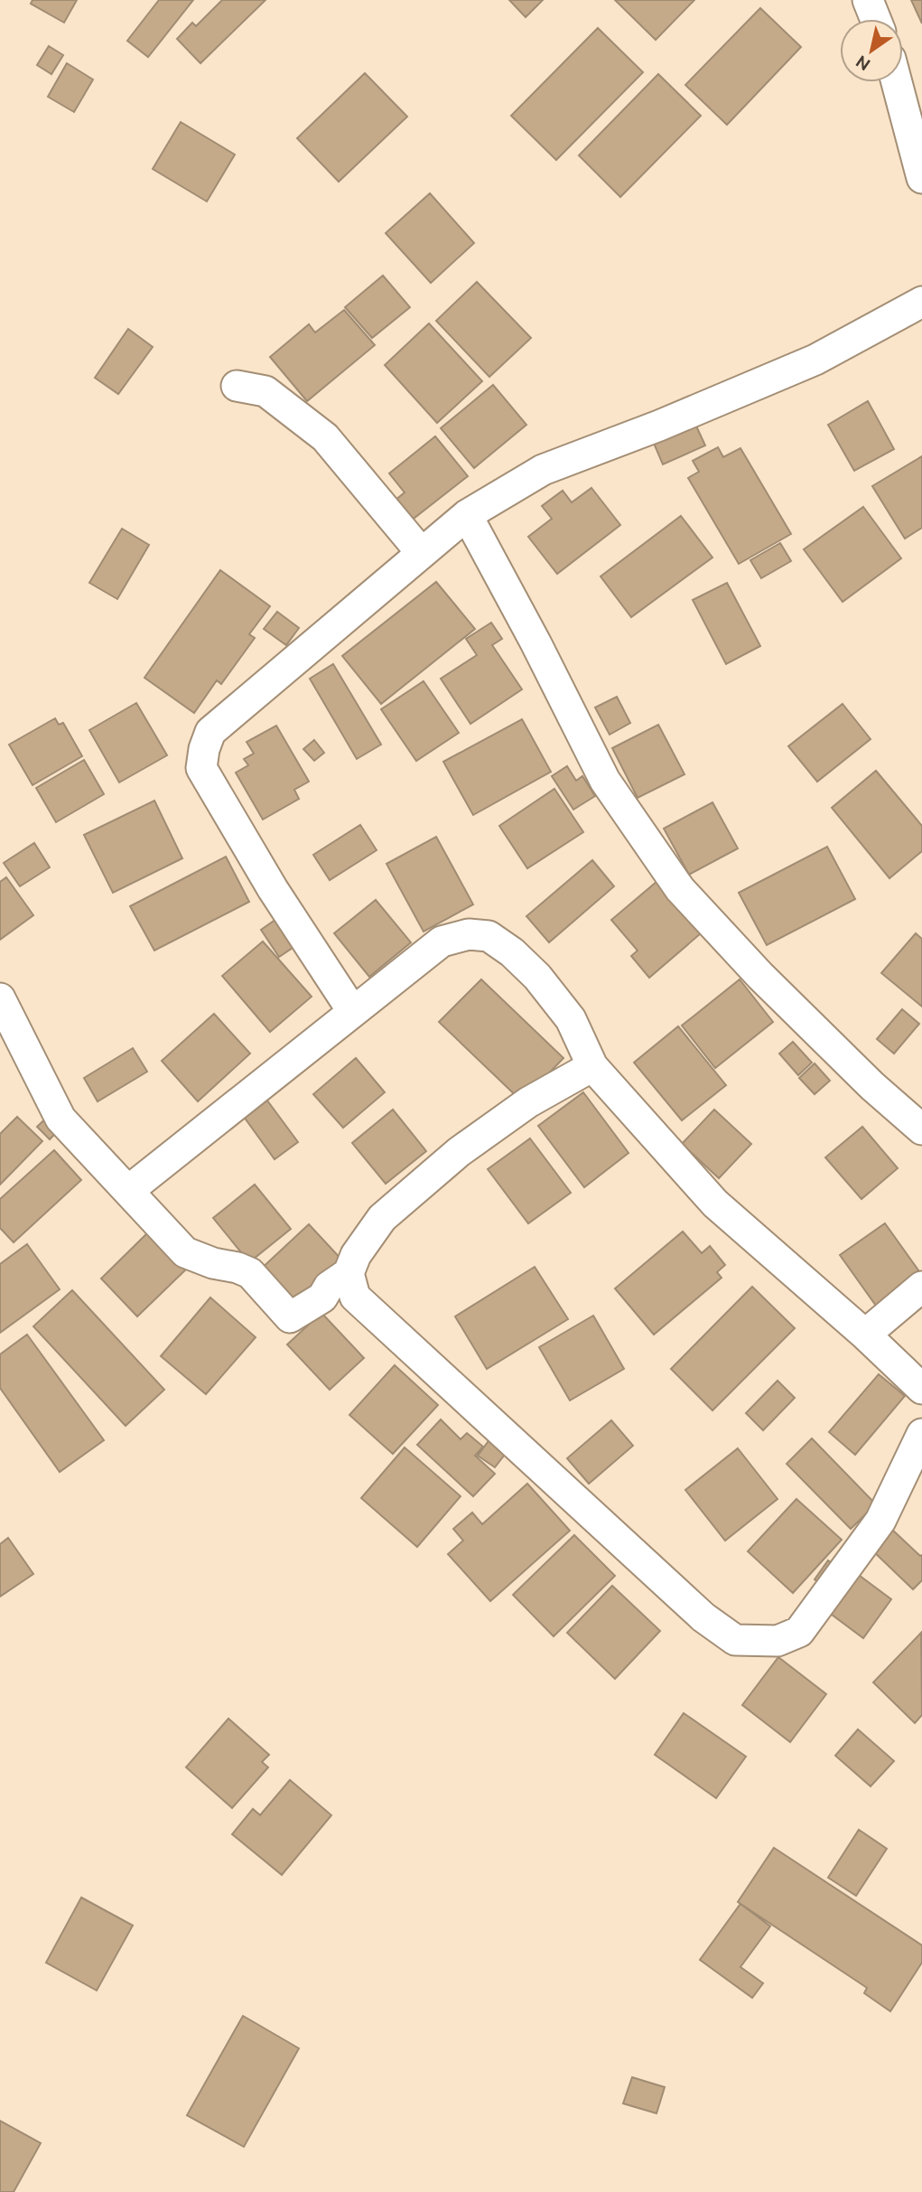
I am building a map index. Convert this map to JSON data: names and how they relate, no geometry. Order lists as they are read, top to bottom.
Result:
{
  "north": "bottom left"
}
